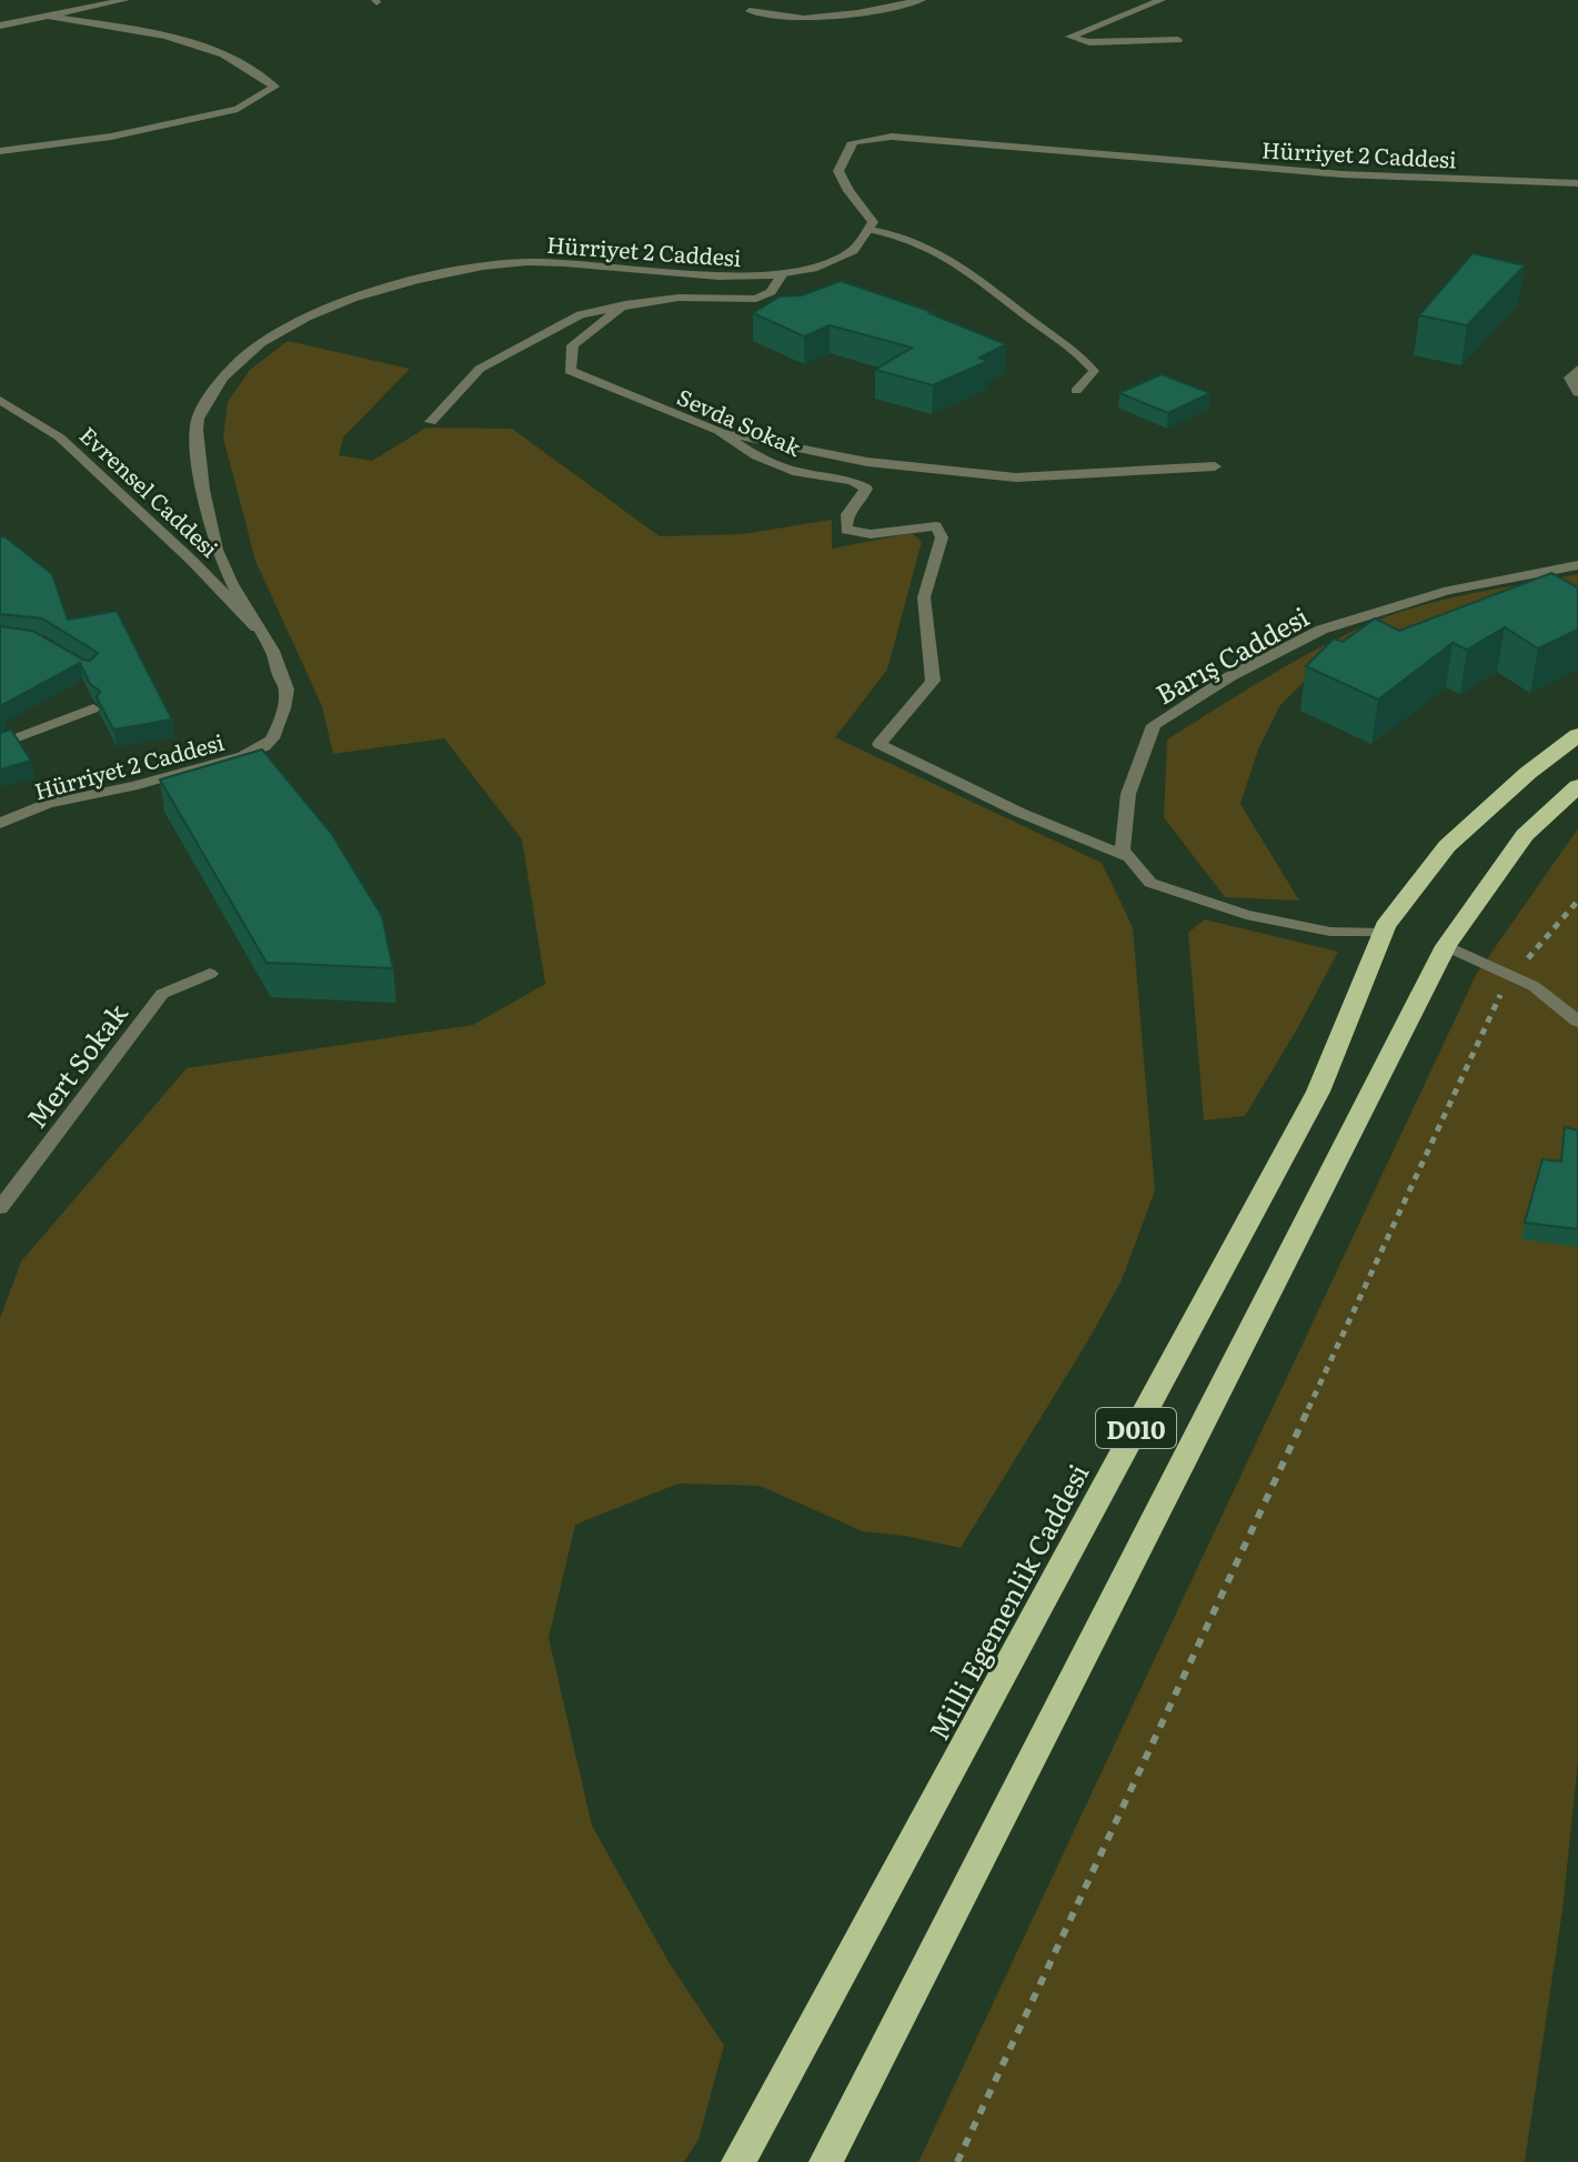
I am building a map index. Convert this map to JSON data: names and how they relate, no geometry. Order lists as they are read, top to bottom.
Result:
{
  "streets": {
    "highway": ["D010", "Milli Egemenlik Caddesi"],
    "street": [
      "Hürriyet 2 Caddesi",
      "Sevda Sokak",
      "Evrensel Caddesi",
      "Barış Caddesi",
      "Mert Sokak"
    ]
  },
  "crossings": [
    ["Hürriyet 2 Caddesi", "Evrensel Caddesi"],
    ["Sevda Sokak", "Barış Caddesi"]
  ]
}
